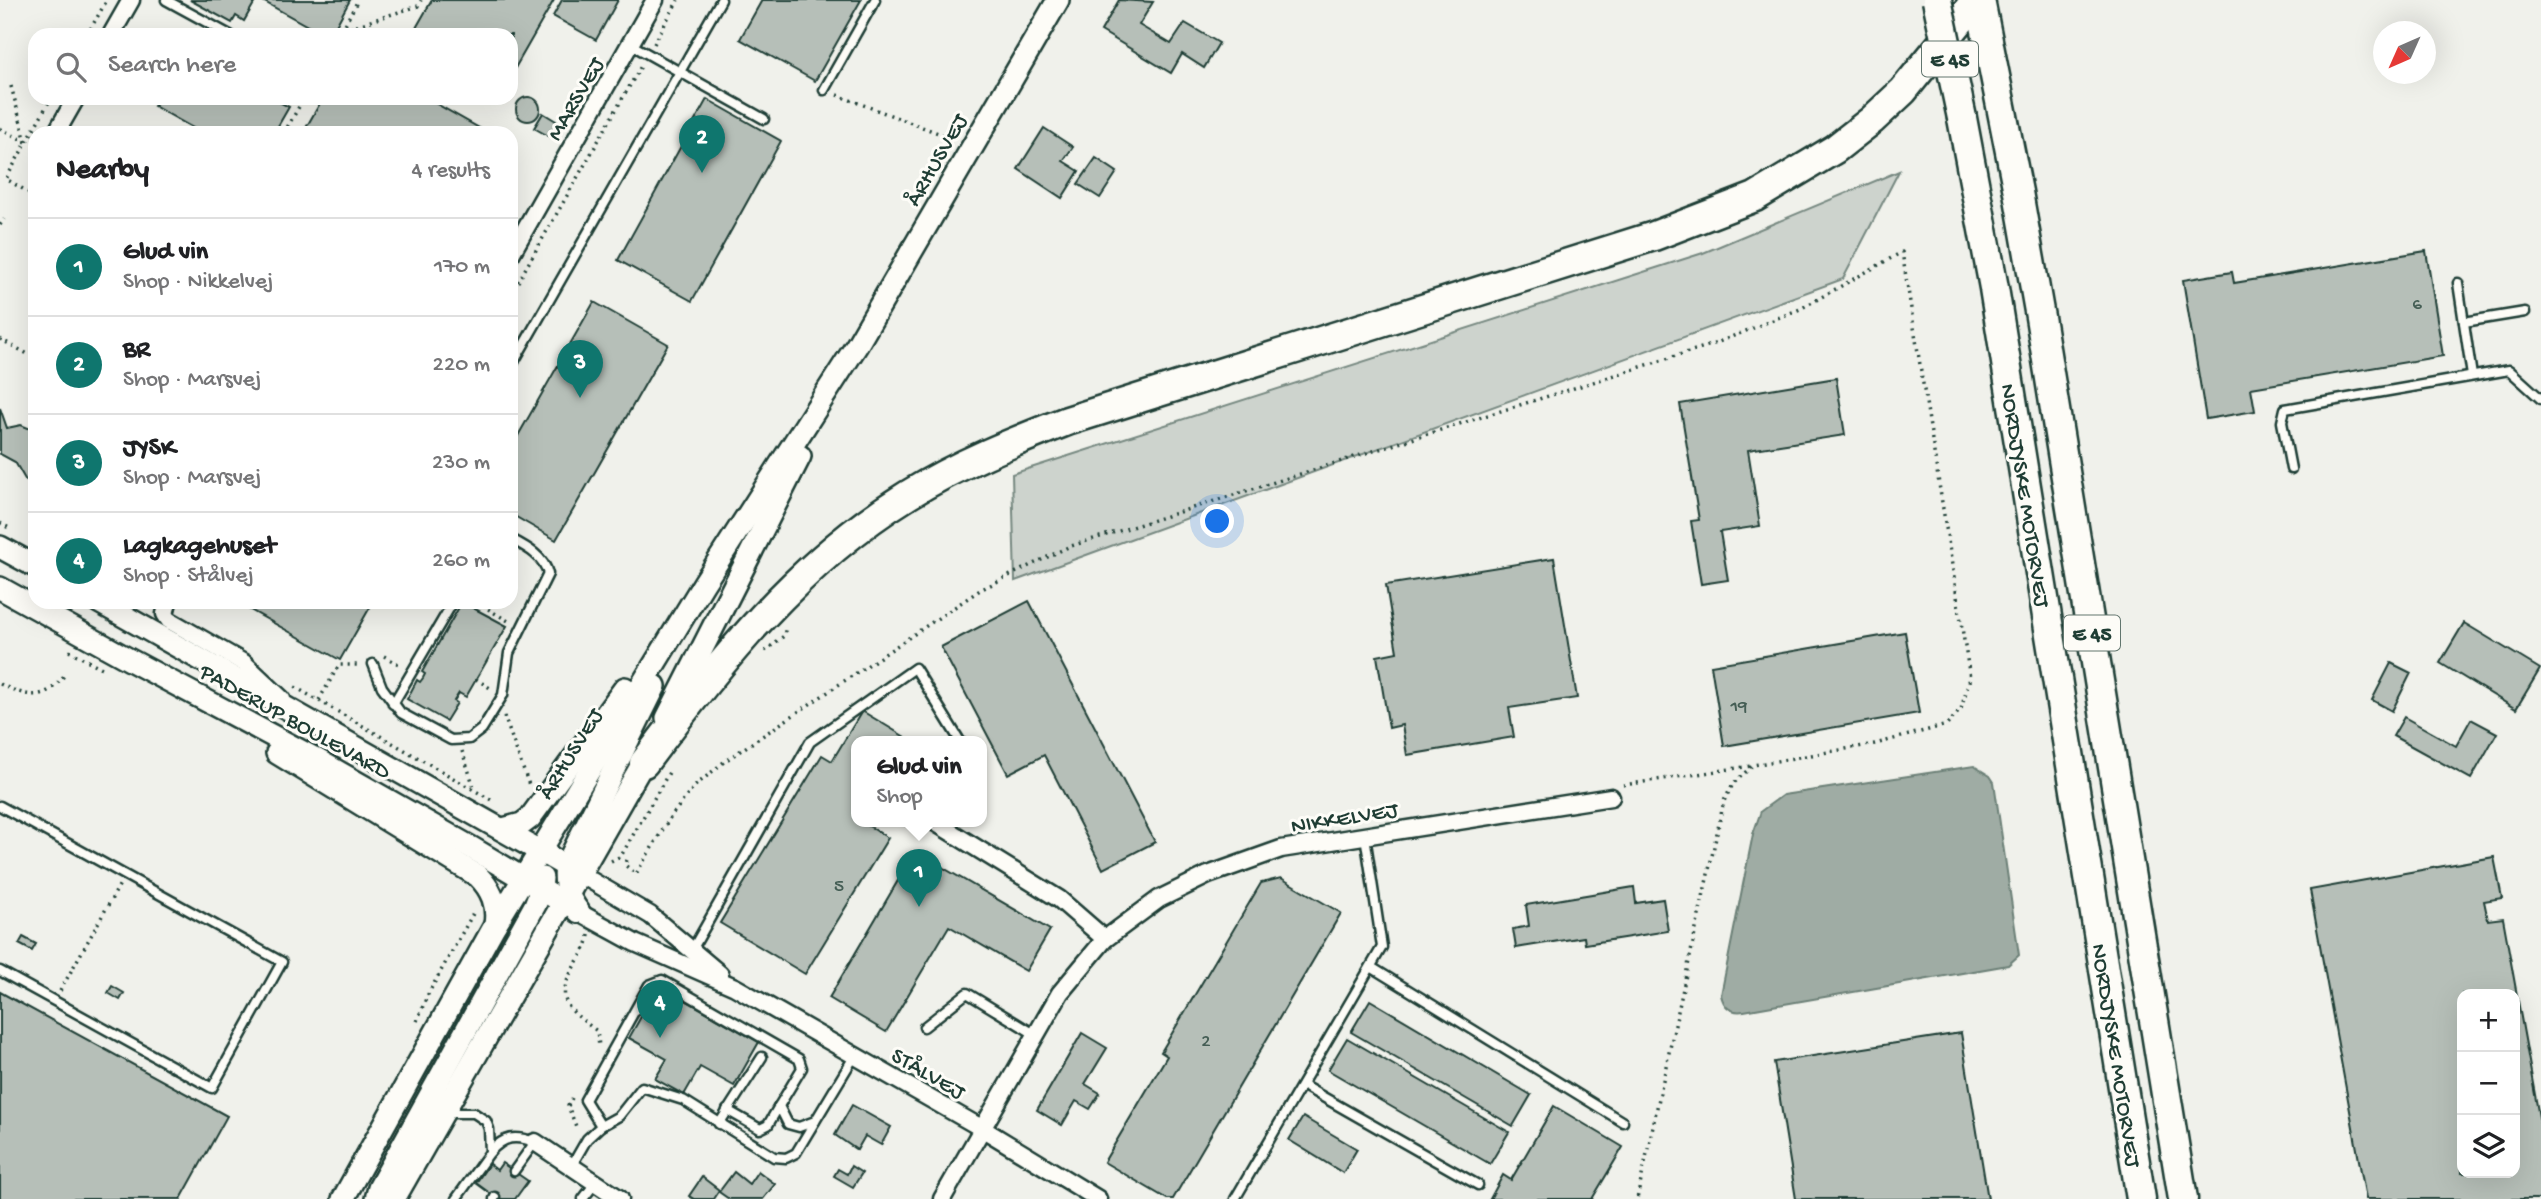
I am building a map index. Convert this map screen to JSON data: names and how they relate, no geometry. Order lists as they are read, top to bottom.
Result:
{
  "streets": {
    "highway": ["E 45", "NORDJYSKE MOTORVEJ"],
    "main road": ["ÅRHUSVEJ", "PADERUP BOULEVARD"],
    "street": ["MARSVEJ", "NIKKELVEJ", "STÅLVEJ"]
  },
  "crossings": [
    ["ÅRHUSVEJ", "PADERUP BOULEVARD"],
    ["ÅRHUSVEJ", "STÅLVEJ"],
    ["PADERUP BOULEVARD", "STÅLVEJ"],
    ["NIKKELVEJ", "STÅLVEJ"]
  ],
  "house_numbers": [
    "6",
    "19",
    "5",
    "2"
  ],
  "north": "bottom left",
  "page": {
    "search": "Search here",
    "pins": [
      "2",
      "3",
      "1",
      "4"
    ],
    "heading": ["Nearby", "4 results"],
    "list": [
      {
        "mark": "1",
        "name": "Glud vin",
        "note": "Shop · Nikkelvej",
        "value": "170 m"
      },
      {
        "mark": "2",
        "name": "BR",
        "note": "Shop · Marsvej",
        "value": "220 m"
      },
      {
        "mark": "3",
        "name": "JYSK",
        "note": "Shop · Marsvej",
        "value": "230 m"
      },
      {
        "mark": "4",
        "name": "Lagkagehuset",
        "note": "Shop · Stålvej",
        "value": "260 m"
      }
    ],
    "popup": ["Glud vin", "Shop"],
    "map_buttons": ["+", "−"]
  }
}
